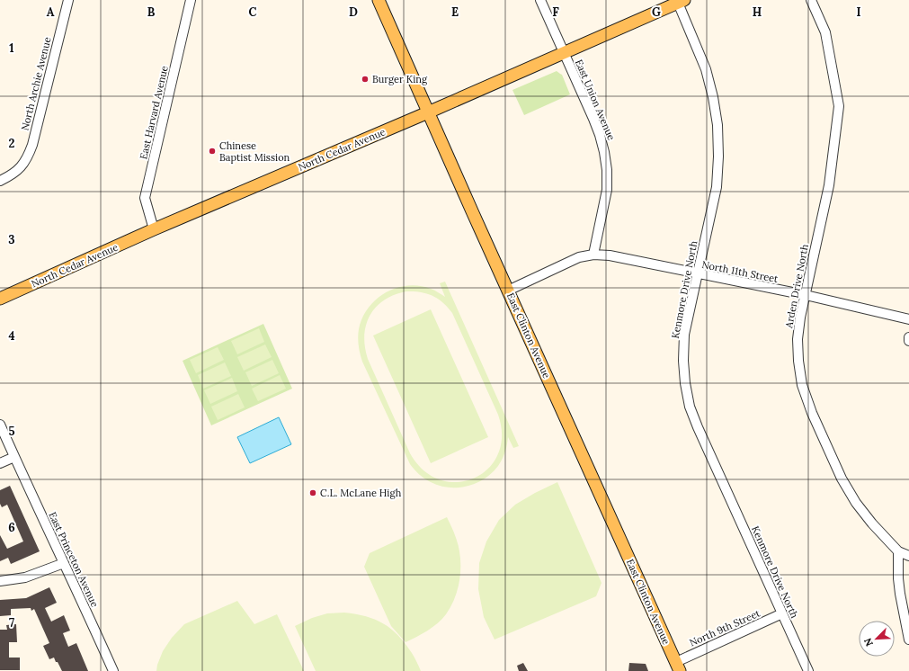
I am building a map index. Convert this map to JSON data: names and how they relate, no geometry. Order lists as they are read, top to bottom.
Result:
{
  "streets": {
    "main road": ["North Cedar Avenue", "East Clinton Avenue"],
    "street": [
      "North Archie Avenue",
      "East Union Avenue",
      "East Harvard Avenue",
      "North 11th Street",
      "Arden Drive North",
      "Kenmore Drive North",
      "East Princeton Avenue",
      "North 9th Street"
    ]
  },
  "crossings": [
    ["East Union Avenue", "North Cedar Avenue"],
    ["East Union Avenue", "North 11th Street"],
    ["East Harvard Avenue", "North Cedar Avenue"],
    ["North Cedar Avenue", "Kenmore Drive North"],
    ["North Cedar Avenue", "East Clinton Avenue"],
    ["North 11th Street", "Arden Drive North"],
    ["North 11th Street", "Kenmore Drive North"],
    ["North 11th Street", "East Clinton Avenue"],
    ["Kenmore Drive North", "North 9th Street"],
    ["East Clinton Avenue", "North 9th Street"]
  ],
  "places": ["Burger King", "Chinese Baptist Mission", "C.L. McLane High"],
  "north": "bottom left",
  "grid": {
    "columns": [
      "A",
      "B",
      "C",
      "D",
      "E",
      "F",
      "G",
      "H",
      "I"
    ],
    "rows": [
      "1",
      "2",
      "3",
      "4",
      "5",
      "6",
      "7"
    ]
  }
}
